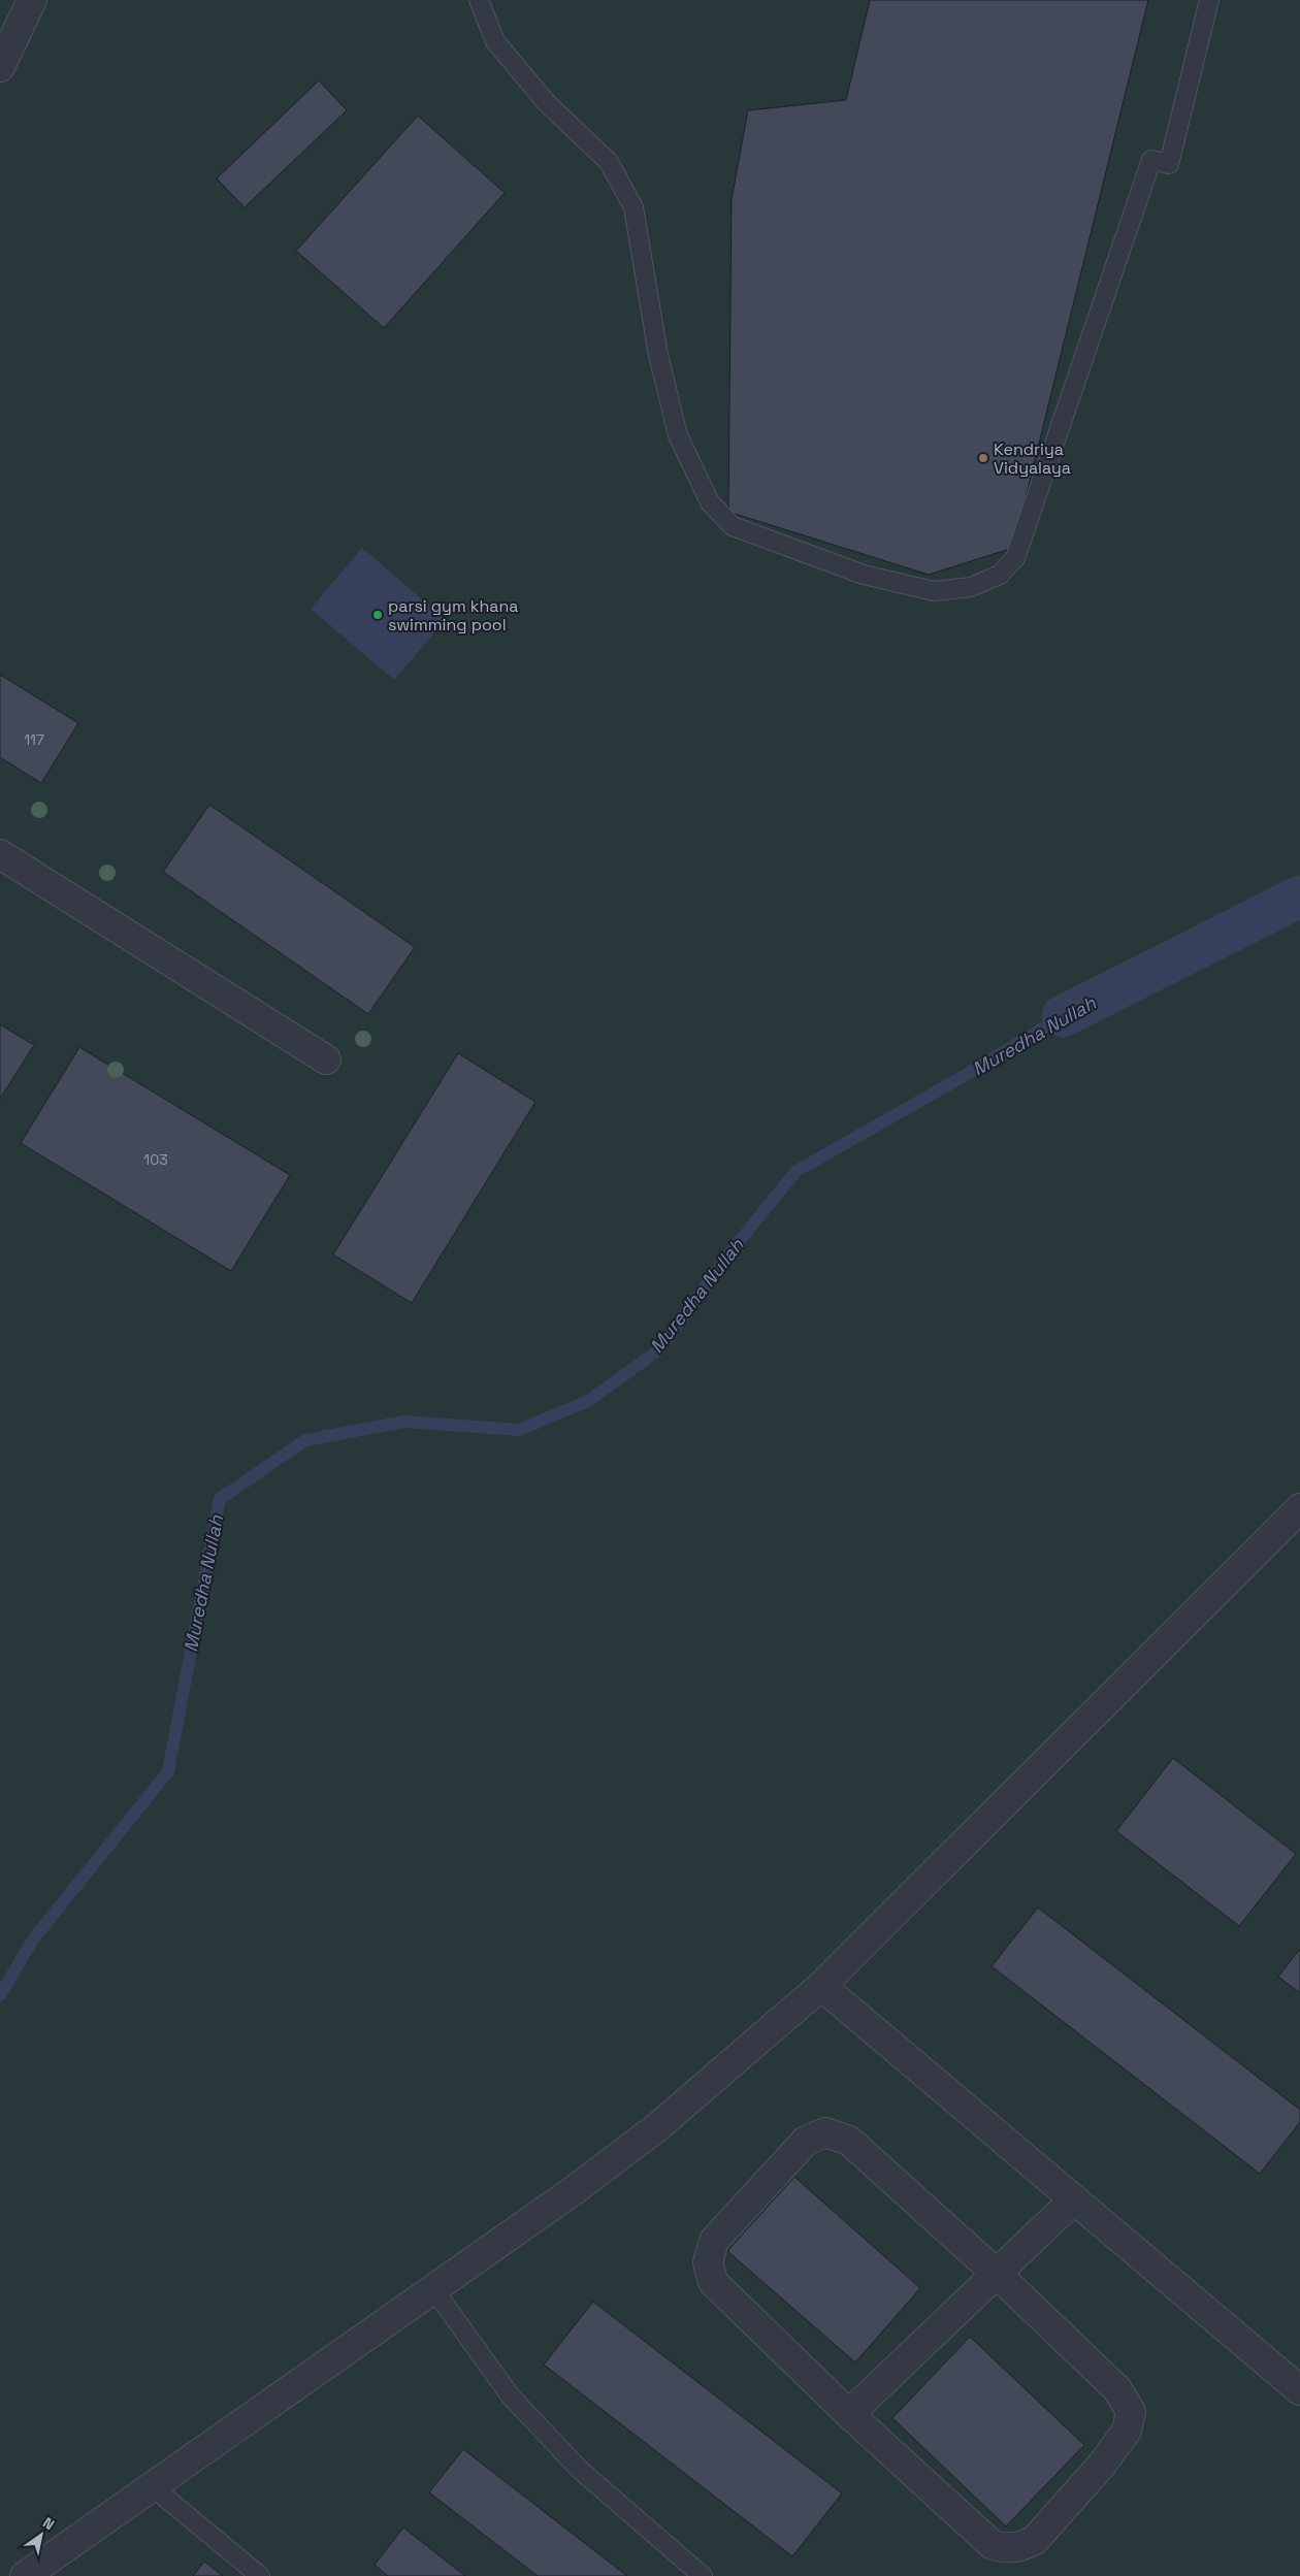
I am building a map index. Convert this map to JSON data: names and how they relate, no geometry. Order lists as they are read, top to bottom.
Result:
{
  "water": ["Muredha Nullah"],
  "places": ["Kendriya Vidyalaya", "parsi gym khana swimming pool"],
  "house_numbers": ["117", "103"],
  "north": "top right"
}
